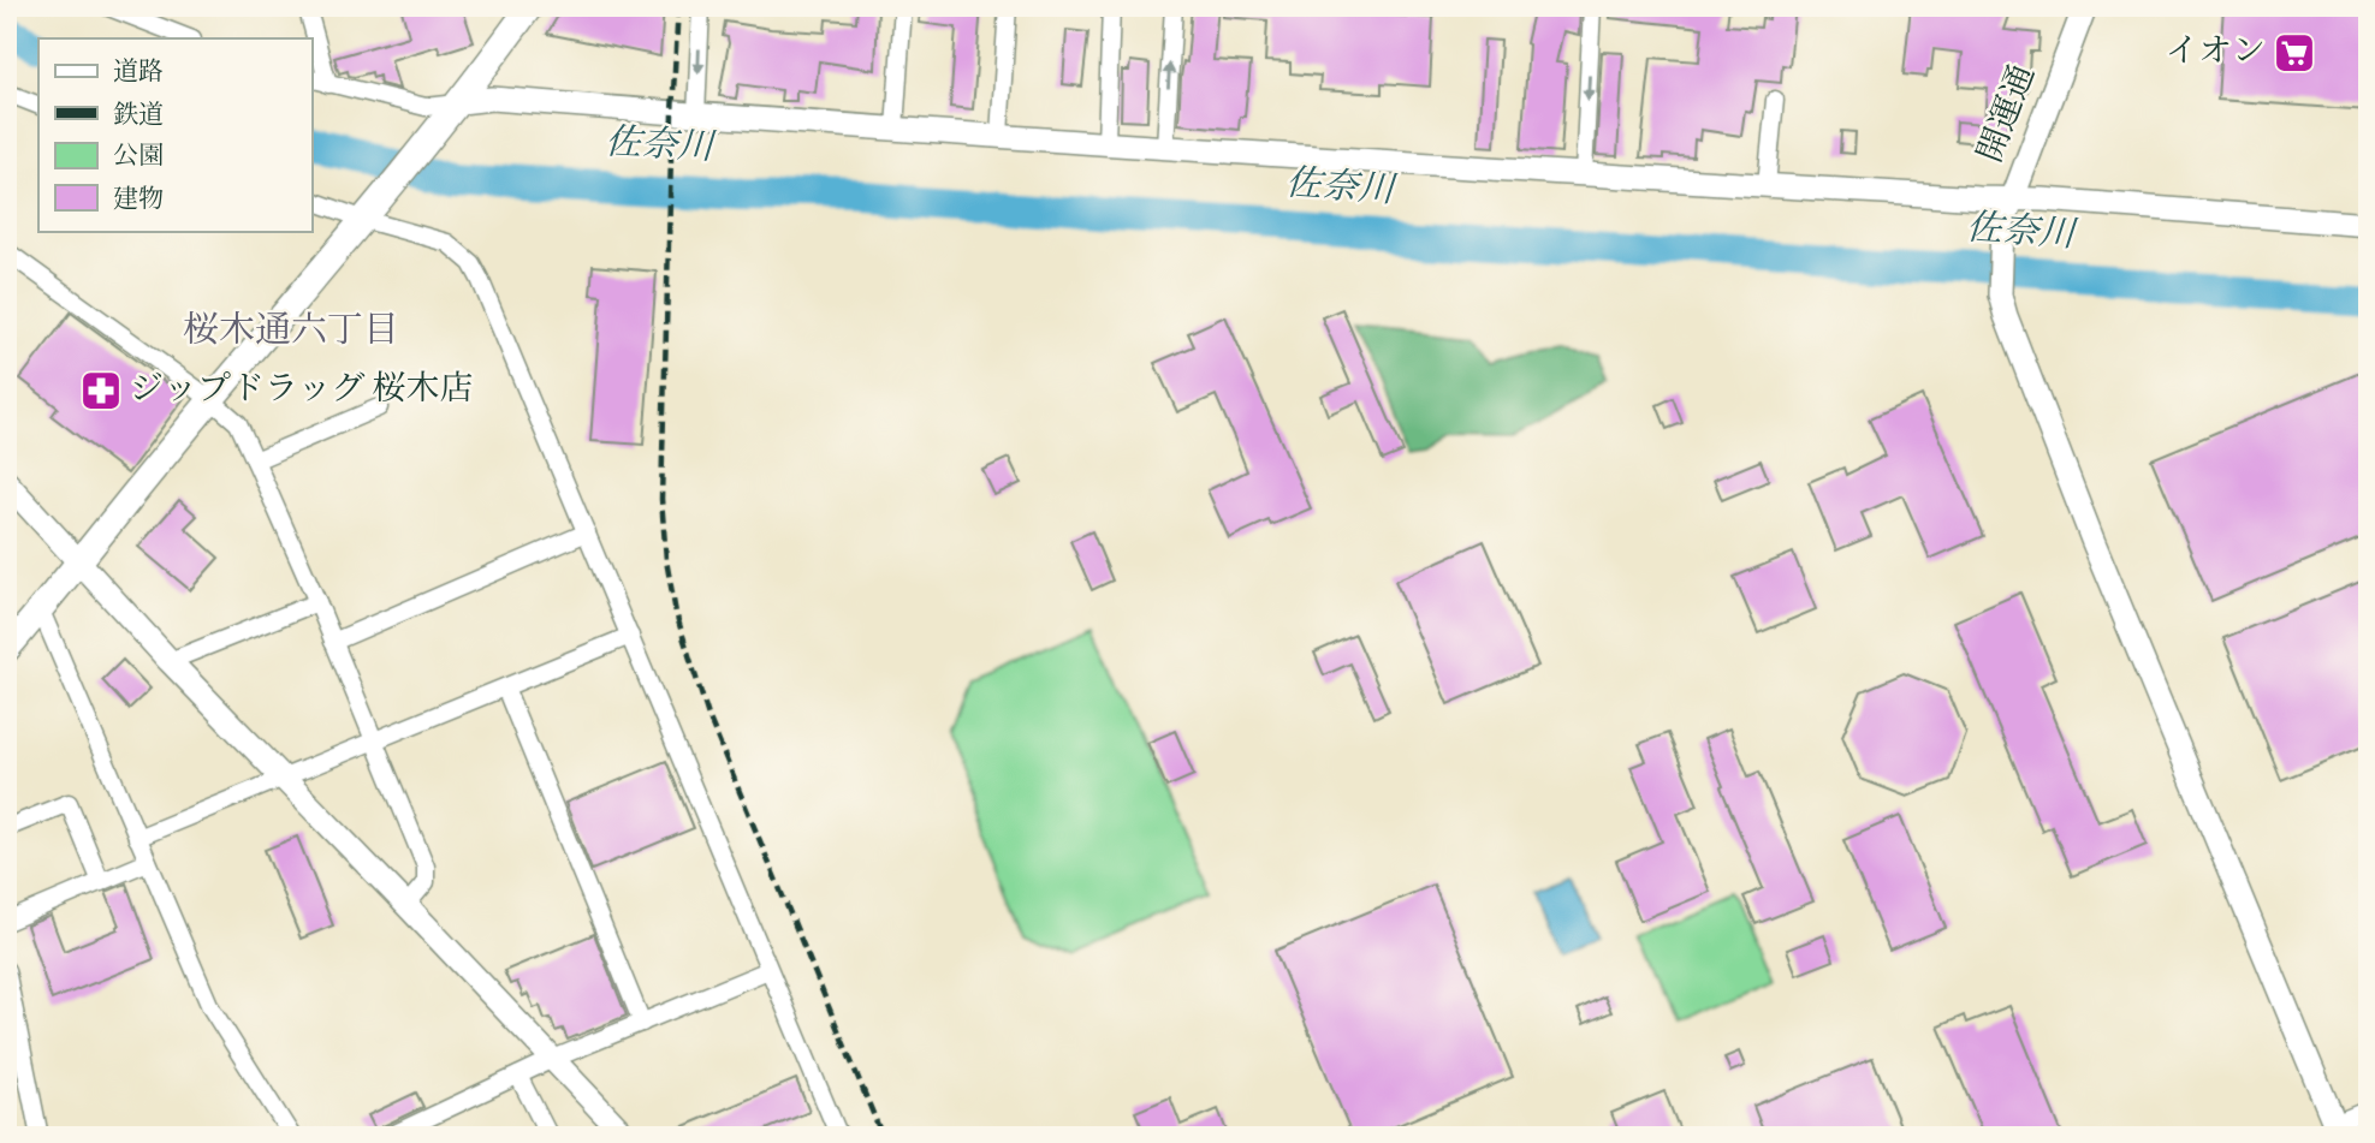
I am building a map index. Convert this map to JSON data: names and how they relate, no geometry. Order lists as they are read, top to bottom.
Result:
{
  "streets": {
    "street": ["開運通"]
  },
  "districts": ["桜木通六丁目"],
  "water": ["佐奈川"],
  "places": {
    "supermarket": ["イオン"],
    "pharmacy": ["ジップドラッグ 桜木店"]
  },
  "legend": [
    "道路",
    "鉄道",
    "公園",
    "建物"
  ]
}
